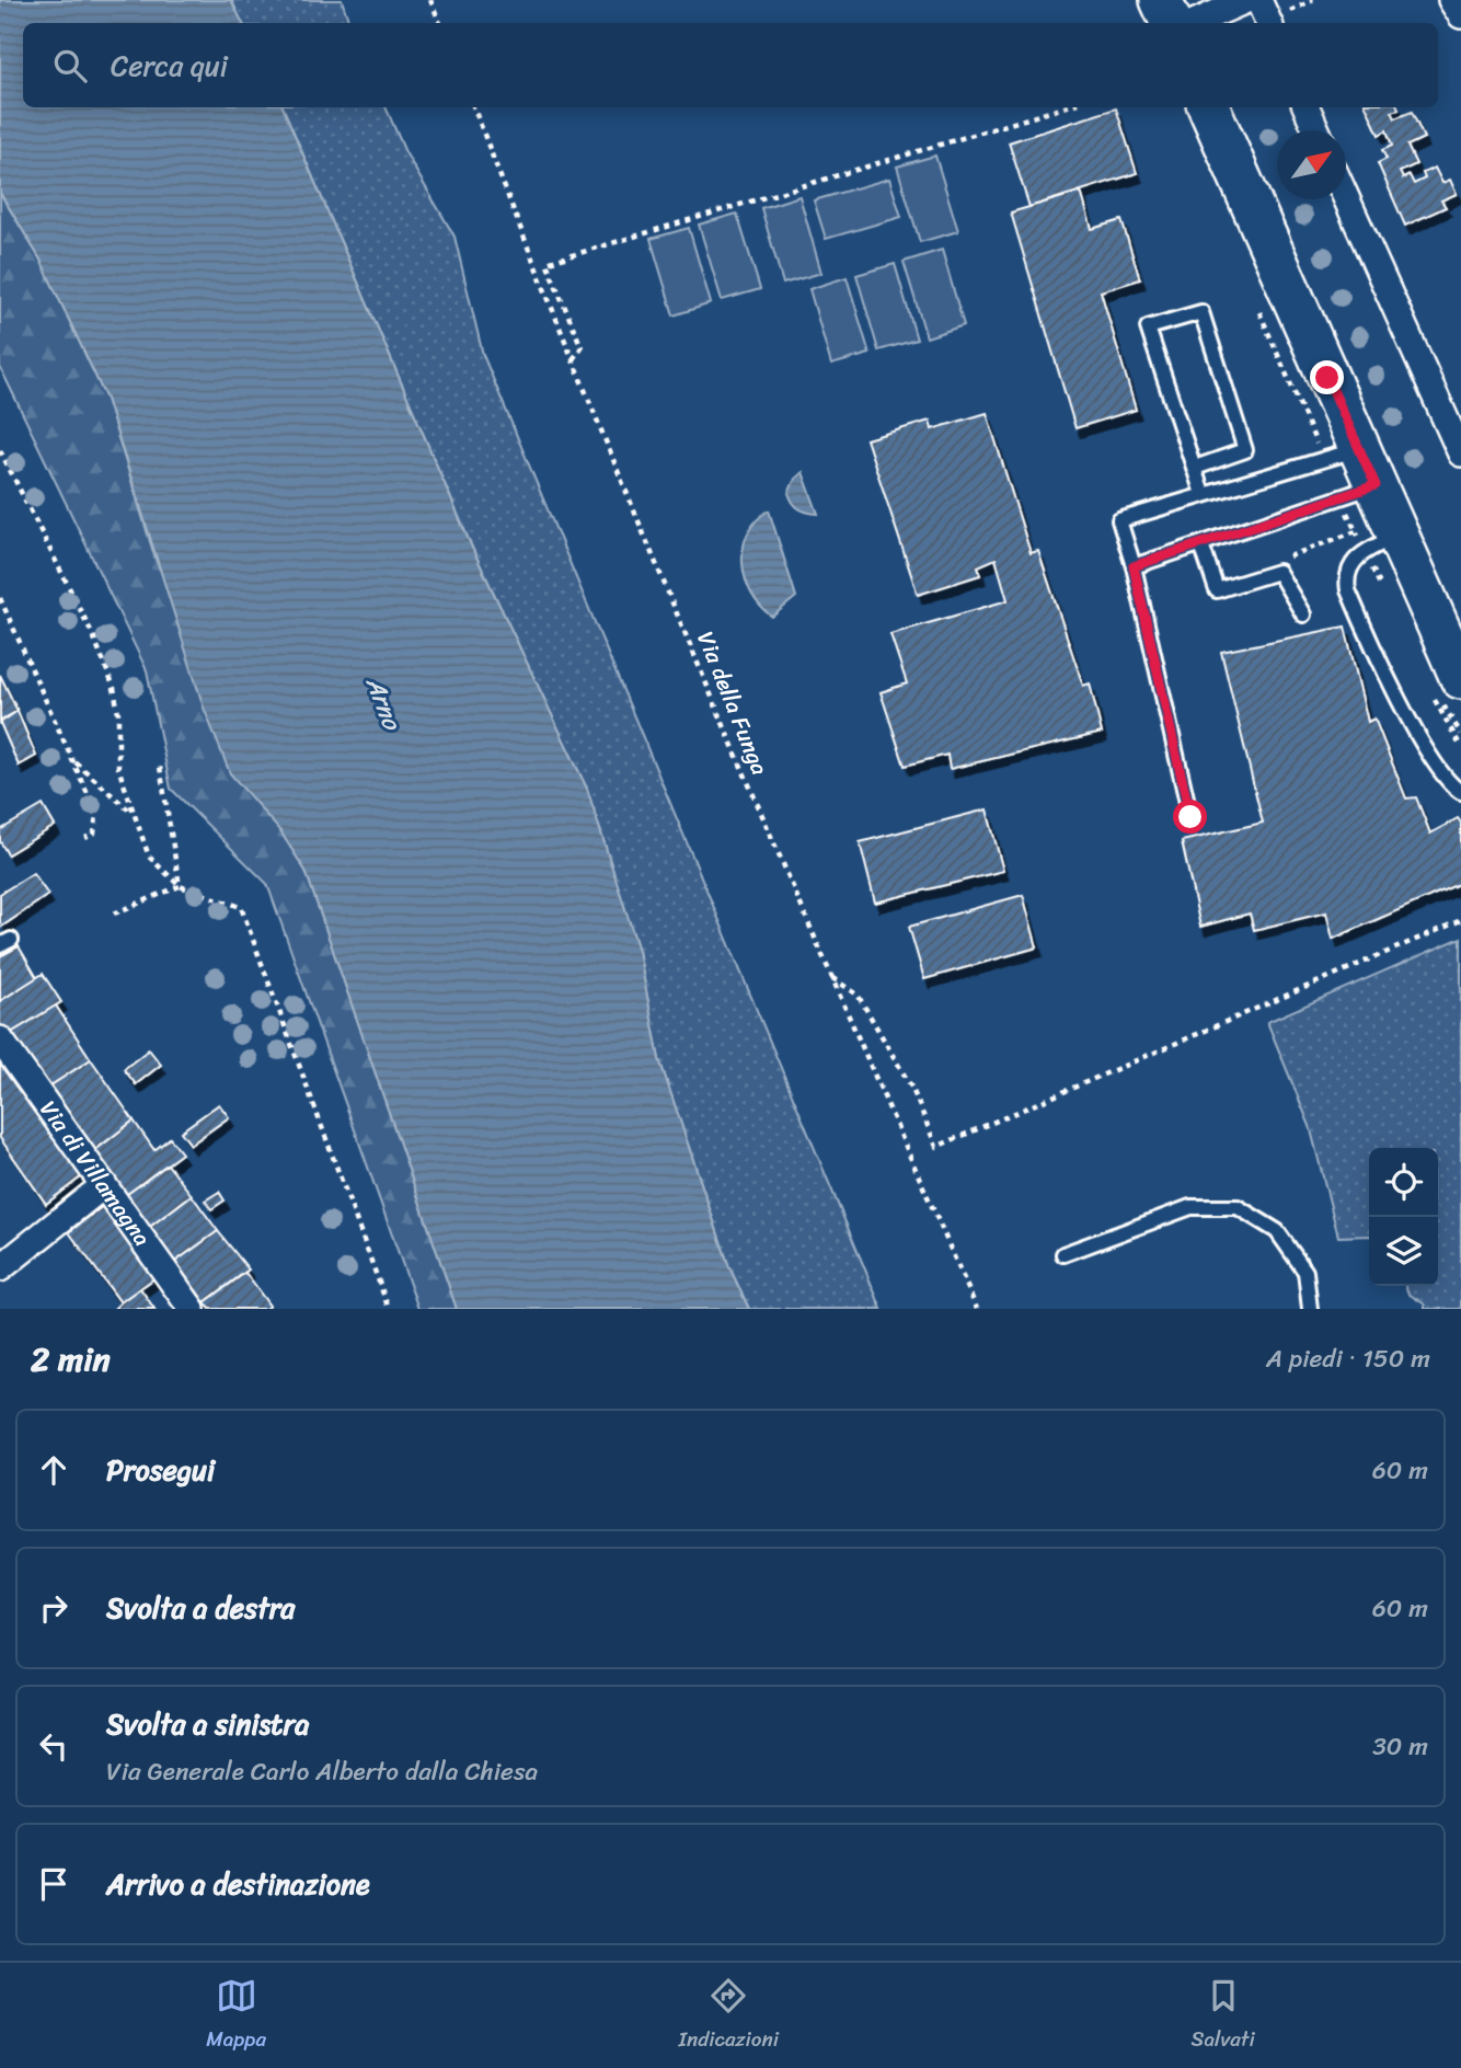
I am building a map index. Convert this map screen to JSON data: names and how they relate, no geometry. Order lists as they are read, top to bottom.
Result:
{
  "streets": {
    "street": ["Via di Villamagna"],
    "path": ["Via della Funga"]
  },
  "water": ["Arno"],
  "north": "top right",
  "page": {
    "search": "Cerca qui",
    "heading": ["2 min", "A piedi · 150 m"],
    "list": [
      ["Prosegui", "60 m"],
      ["Svolta a destra", "60 m"],
      ["Svolta a sinistra", "Via Generale Carlo Alberto dalla Chiesa", "30 m"],
      "Arrivo a destinazione"
    ],
    "nav": ["Mappa", "Indicazioni", "Salvati"]
  }
}
